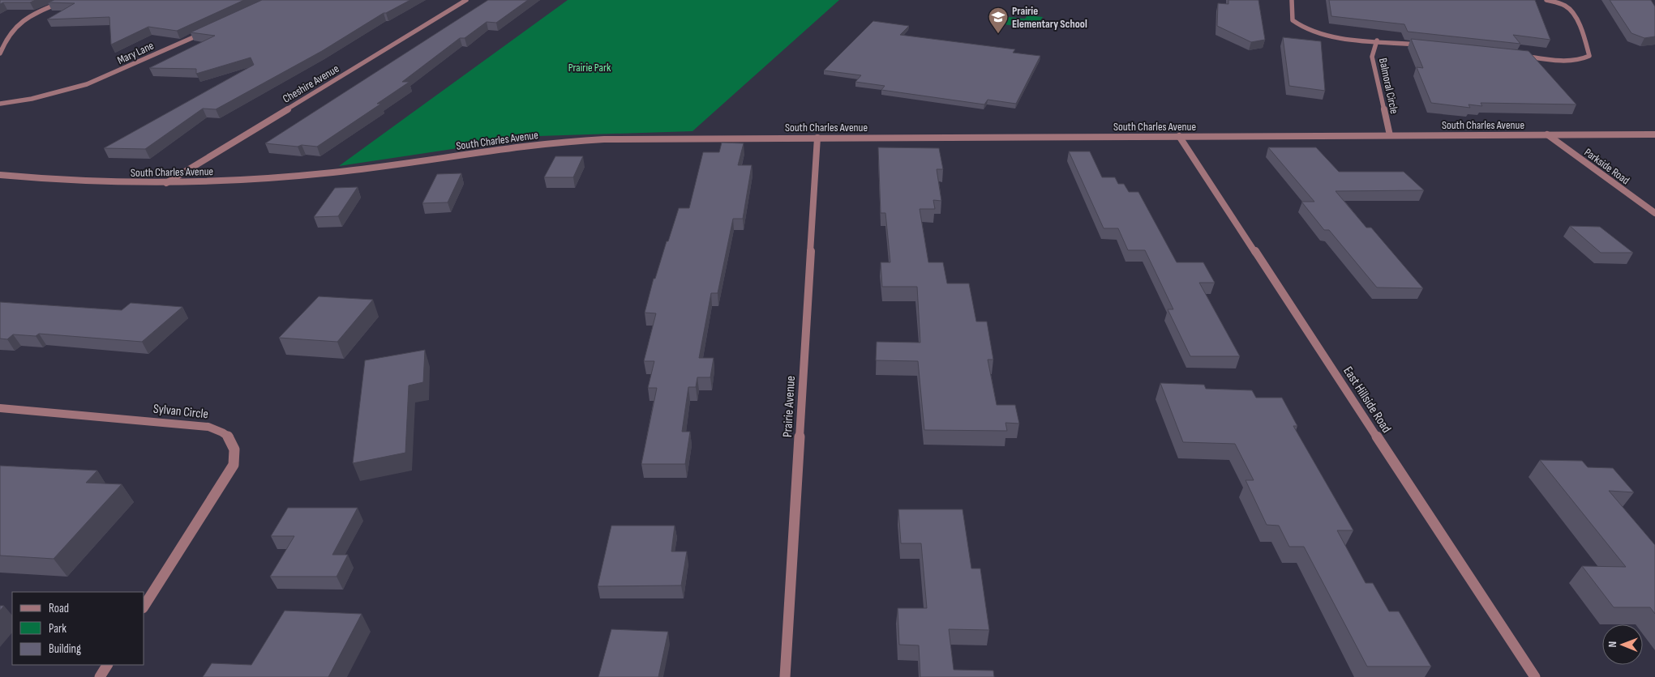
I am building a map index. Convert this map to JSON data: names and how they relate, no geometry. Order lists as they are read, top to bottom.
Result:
{
  "streets": {
    "street": [
      "Mary Lane",
      "Cheshire Avenue",
      "Balmoral Circle",
      "South Charles Avenue",
      "Parkside Road",
      "East Hillside Road",
      "Prairie Avenue",
      "Sylvan Circle"
    ]
  },
  "crossings": [
    ["Cheshire Avenue", "South Charles Avenue"],
    ["Balmoral Circle", "South Charles Avenue"],
    ["South Charles Avenue", "Parkside Road"],
    ["South Charles Avenue", "East Hillside Road"],
    ["South Charles Avenue", "Prairie Avenue"]
  ],
  "parks": ["Prairie Park"],
  "places": {
    "school or university": ["Prairie Elementary School"]
  },
  "legend": ["Road", "Park", "Building"],
  "north": "left"
}
